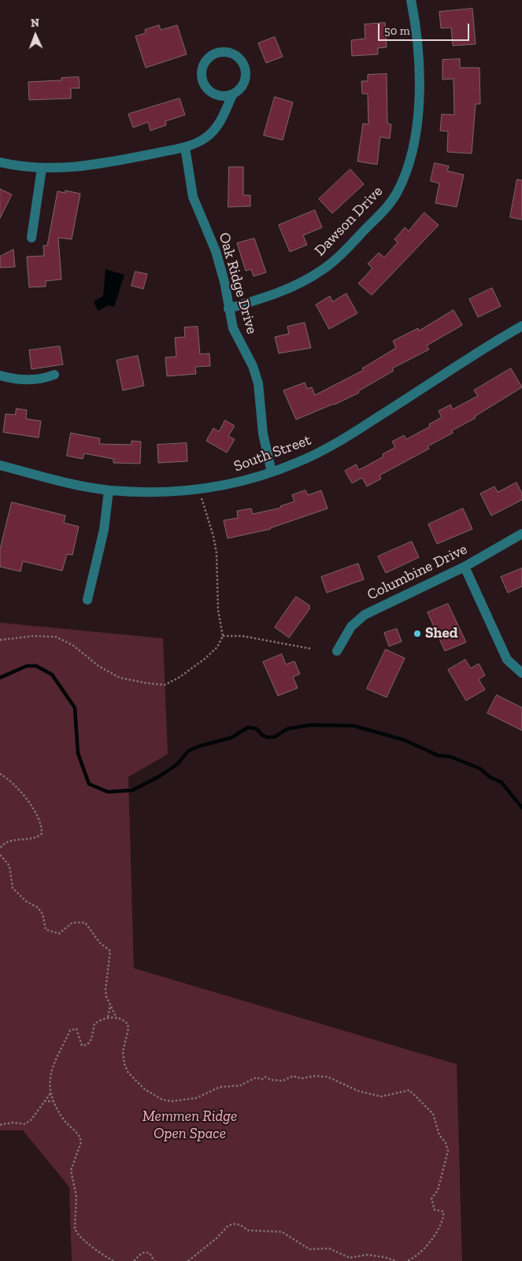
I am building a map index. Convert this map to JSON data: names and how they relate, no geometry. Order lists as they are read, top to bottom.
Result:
{
  "streets": {
    "street": [
      "Dawson Drive",
      "Oak Ridge Drive",
      "South Street",
      "Columbine Drive"
    ]
  },
  "crossings": [
    ["Dawson Drive", "Oak Ridge Drive"],
    ["Oak Ridge Drive", "South Street"]
  ],
  "parks": ["Memmen Ridge Open Space"],
  "places": ["Shed"],
  "scale_bar": "50 m",
  "north": "top"
}
